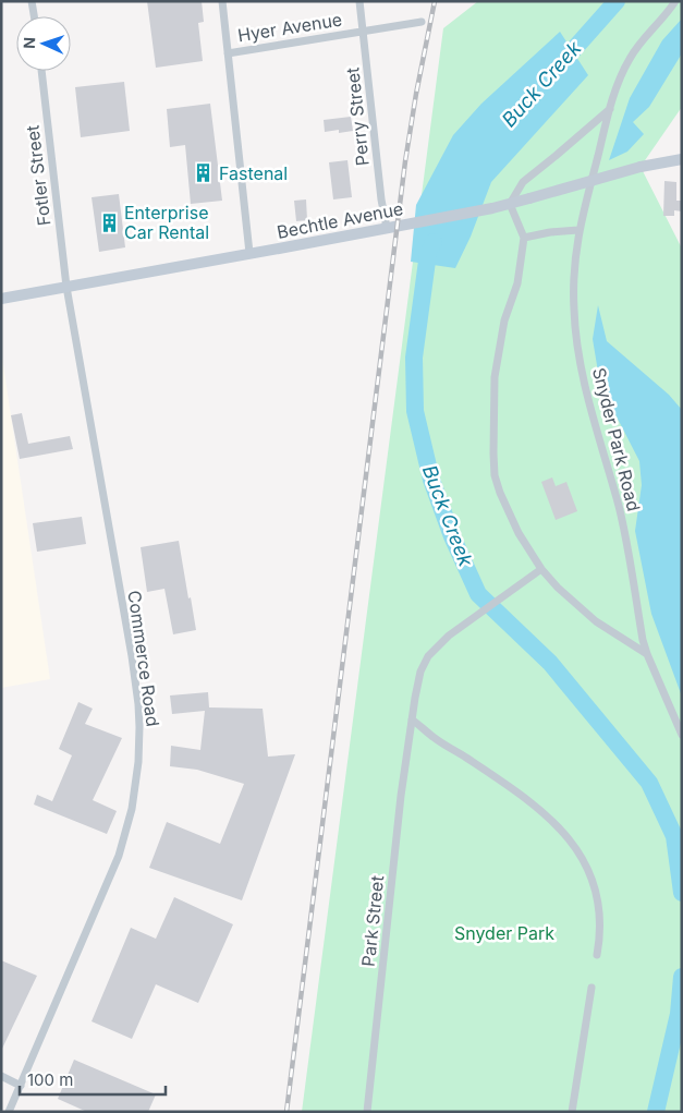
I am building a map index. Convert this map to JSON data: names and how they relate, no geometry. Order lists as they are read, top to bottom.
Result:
{
  "streets": {
    "main road": ["Bechtle Avenue"],
    "street": [
      "Hyer Avenue",
      "Perry Street",
      "Fotler Street",
      "Snyder Park Road",
      "Commerce Road",
      "Park Street"
    ]
  },
  "crossings": [
    ["Hyer Avenue", "Perry Street"],
    ["Perry Street", "Bechtle Avenue"],
    ["Fotler Street", "Bechtle Avenue"],
    ["Fotler Street", "Commerce Road"],
    ["Bechtle Avenue", "Commerce Road"]
  ],
  "water": ["Buck Creek"],
  "parks": ["Snyder Park"],
  "places": {
    "building": ["Fastenal", "Enterprise Car Rental"]
  },
  "scale_bar": "100 m",
  "north": "left"
}
